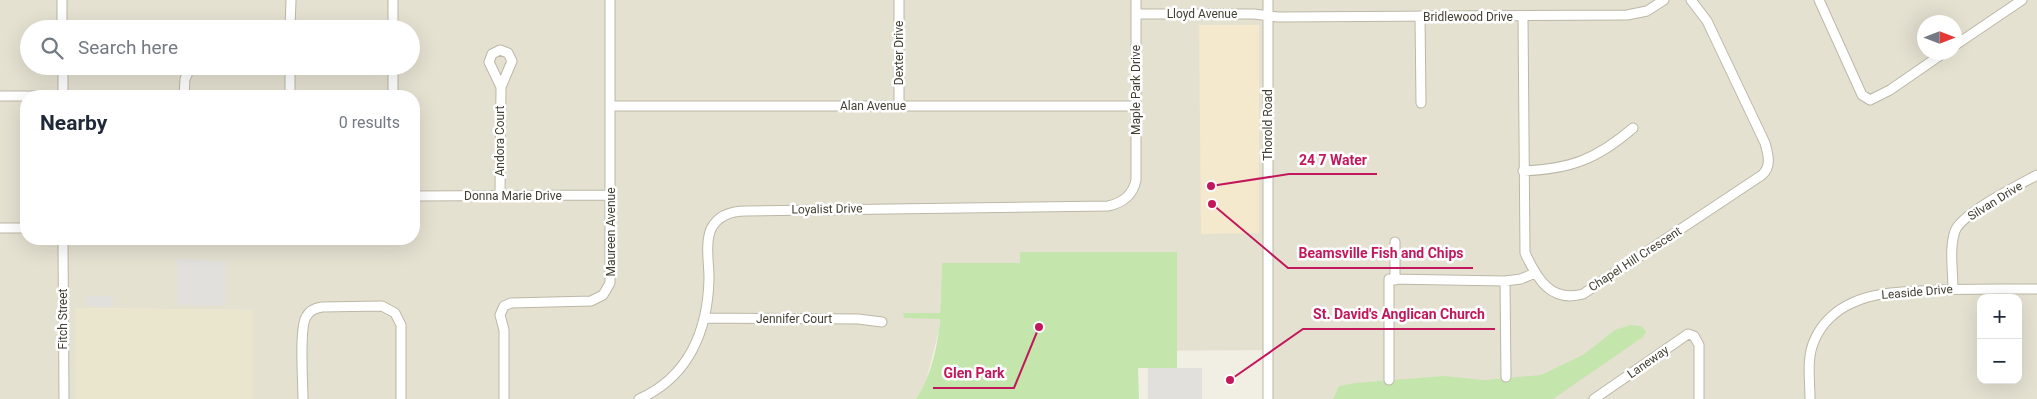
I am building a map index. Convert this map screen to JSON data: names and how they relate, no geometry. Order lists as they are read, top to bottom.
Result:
{
  "streets": {
    "street": [
      "Lloyd Avenue",
      "Bridlewood Drive",
      "Dexter Drive",
      "Maple Park Drive",
      "Alan Avenue",
      "Thorold Road",
      "Andora Court",
      "Donna Marie Drive",
      "Silvan Drive",
      "Loyalist Drive",
      "Maureen Avenue",
      "Chapel Hill Crescent",
      "Leaside Drive",
      "Fitch Street",
      "Jennifer Court",
      "Laneway"
    ]
  },
  "crossings": [
    ["Lloyd Avenue", "Bridlewood Drive"],
    ["Lloyd Avenue", "Maple Park Drive"],
    ["Lloyd Avenue", "Thorold Road"],
    ["Bridlewood Drive", "Thorold Road"],
    ["Bridlewood Drive", "Chapel Hill Crescent"],
    ["Dexter Drive", "Alan Avenue"],
    ["Maple Park Drive", "Alan Avenue"],
    ["Maple Park Drive", "Loyalist Drive"],
    ["Alan Avenue", "Maureen Avenue"],
    ["Andora Court", "Donna Marie Drive"],
    ["Donna Marie Drive", "Maureen Avenue"],
    ["Silvan Drive", "Leaside Drive"],
    ["Loyalist Drive", "Jennifer Court"]
  ],
  "places": [
    "24 7 Water",
    "Beamsville Fish and Chips",
    "Glen Park",
    "St. David's Anglican Church"
  ],
  "north": "right",
  "page": {
    "search": "Search here",
    "heading": ["Nearby", "0 results"],
    "map_buttons": ["+", "−"]
  }
}
